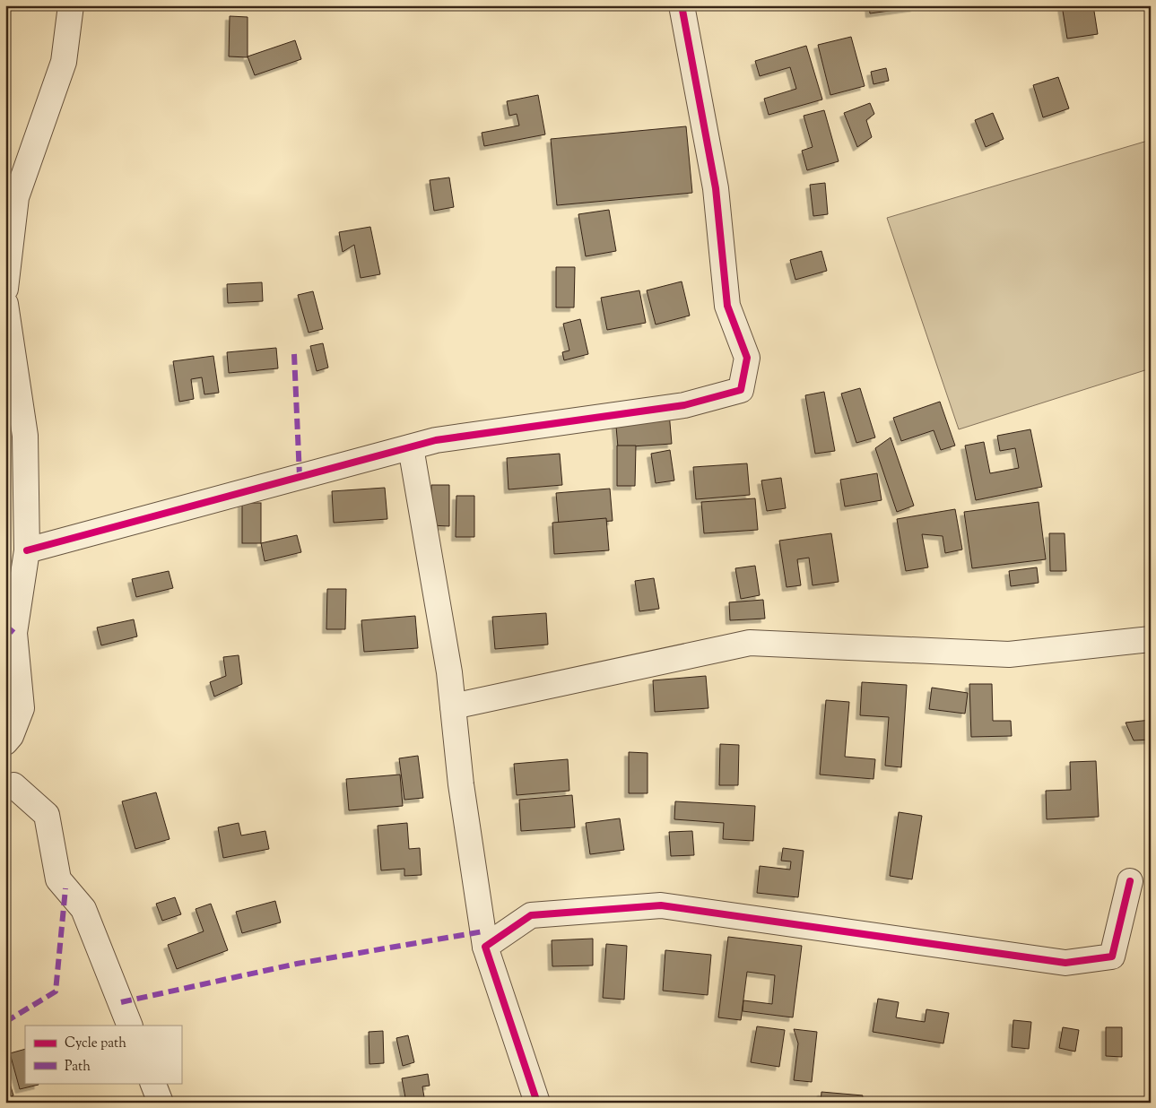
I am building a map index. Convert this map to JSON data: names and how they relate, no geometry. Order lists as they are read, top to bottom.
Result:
{
  "legend": ["Cycle path", "Path"]
}
